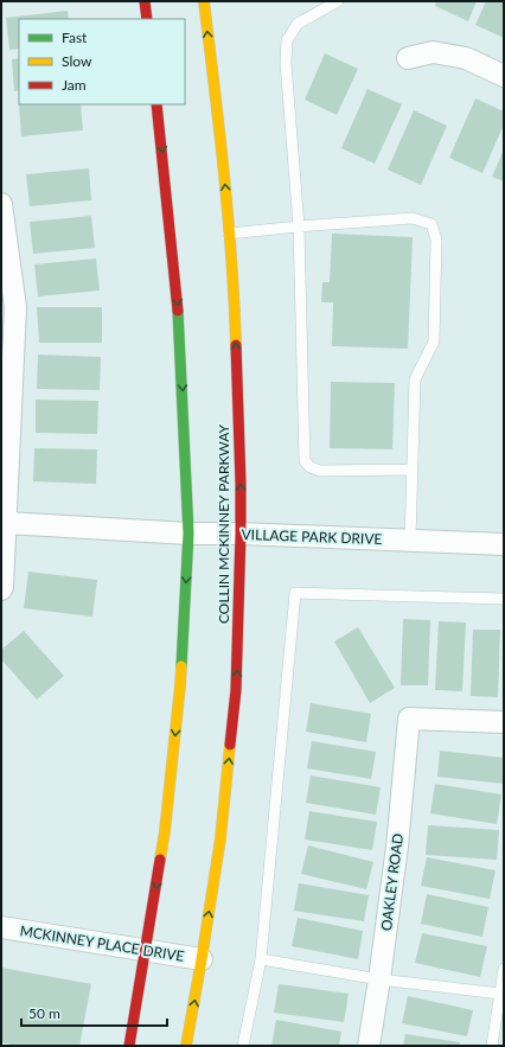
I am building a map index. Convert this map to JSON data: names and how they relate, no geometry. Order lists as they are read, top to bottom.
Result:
{
  "streets": {
    "street": [
      "COLLIN MCKINNEY PARKWAY",
      "VILLAGE PARK DRIVE",
      "OAKLEY ROAD",
      "MCKINNEY PLACE DRIVE"
    ]
  },
  "crossings": [
    ["COLLIN MCKINNEY PARKWAY", "VILLAGE PARK DRIVE"],
    ["COLLIN MCKINNEY PARKWAY", "MCKINNEY PLACE DRIVE"]
  ],
  "legend": ["Fast", "Slow", "Jam"],
  "scale_bar": "50 m"
}
